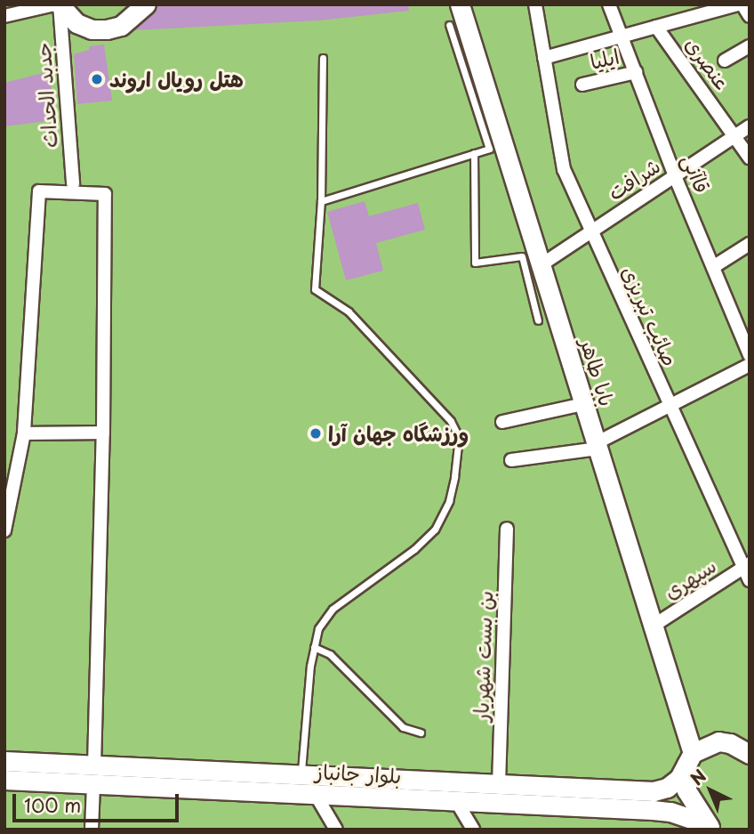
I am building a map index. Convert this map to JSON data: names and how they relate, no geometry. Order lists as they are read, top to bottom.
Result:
{
  "streets": {
    "main road": ["بابا طاهر", "بلوار جانباز"],
    "street": [
      "ایلیا",
      "عنصری",
      "جدبد الحداث",
      "قاآنی",
      "شرافت",
      "صائب تبریزی",
      "سپهری",
      "بن بست شهریار"
    ]
  },
  "crossings": [
    ["ایلیا", "قاآنی"],
    ["عنصری", "شرافت"],
    ["قاآنی", "شرافت"],
    ["شرافت", "صائب تبریزی"],
    ["شرافت", "بابا طاهر"],
    ["صائب تبریزی", "سپهری"],
    ["بابا طاهر", "سپهری"],
    ["بابا طاهر", "بلوار جانباز"],
    ["بن بست شهریار", "بلوار جانباز"]
  ],
  "places": ["هتل رویال اروند", "ورزشگاه جهان آرا"],
  "scale_bar": "100 m",
  "north": "top left"
}
